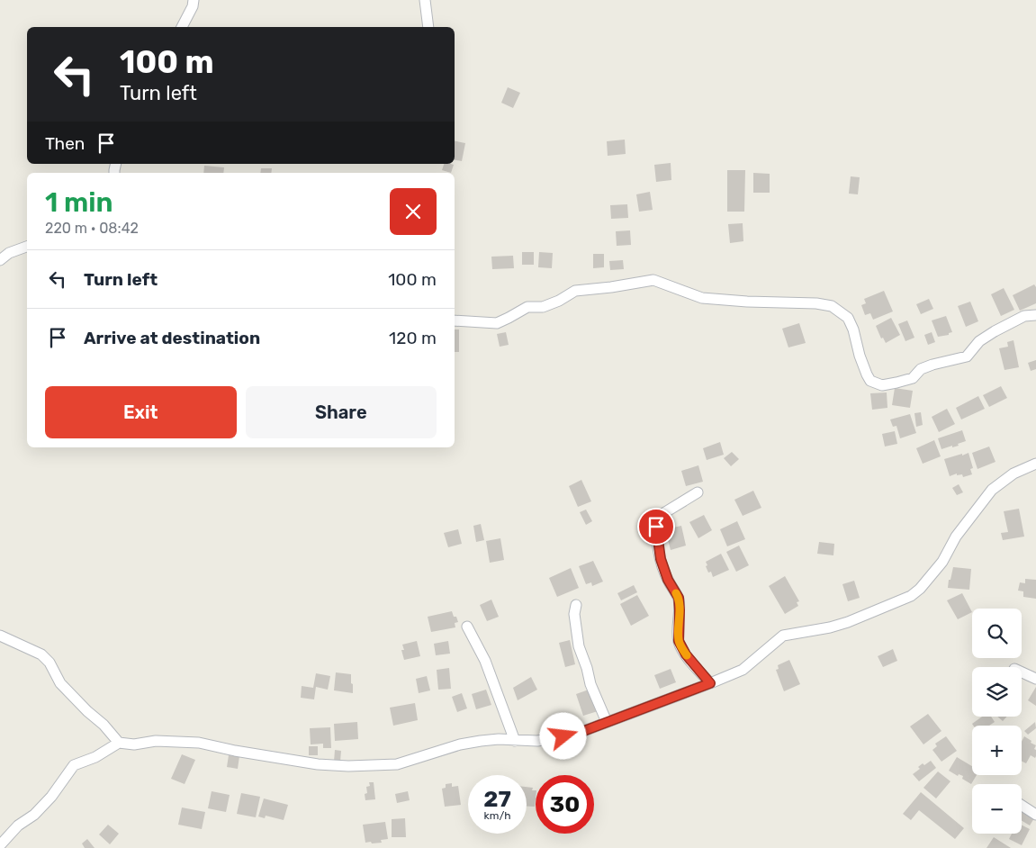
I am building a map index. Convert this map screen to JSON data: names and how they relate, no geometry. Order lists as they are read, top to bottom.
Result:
{
  "page": {
    "turn": ["100 m", "Turn left"],
    "then": "Then",
    "heading": ["1 min", "220 m · 08:42"],
    "list": [
      {
        "name": "Turn left",
        "value": "100 m"
      },
      {
        "name": "Arrive at destination",
        "value": "120 m"
      }
    ],
    "buttons": ["Exit", "Share"],
    "map_buttons": ["+", "−"],
    "speed": "27 km/h",
    "limit": "30"
  }
}
